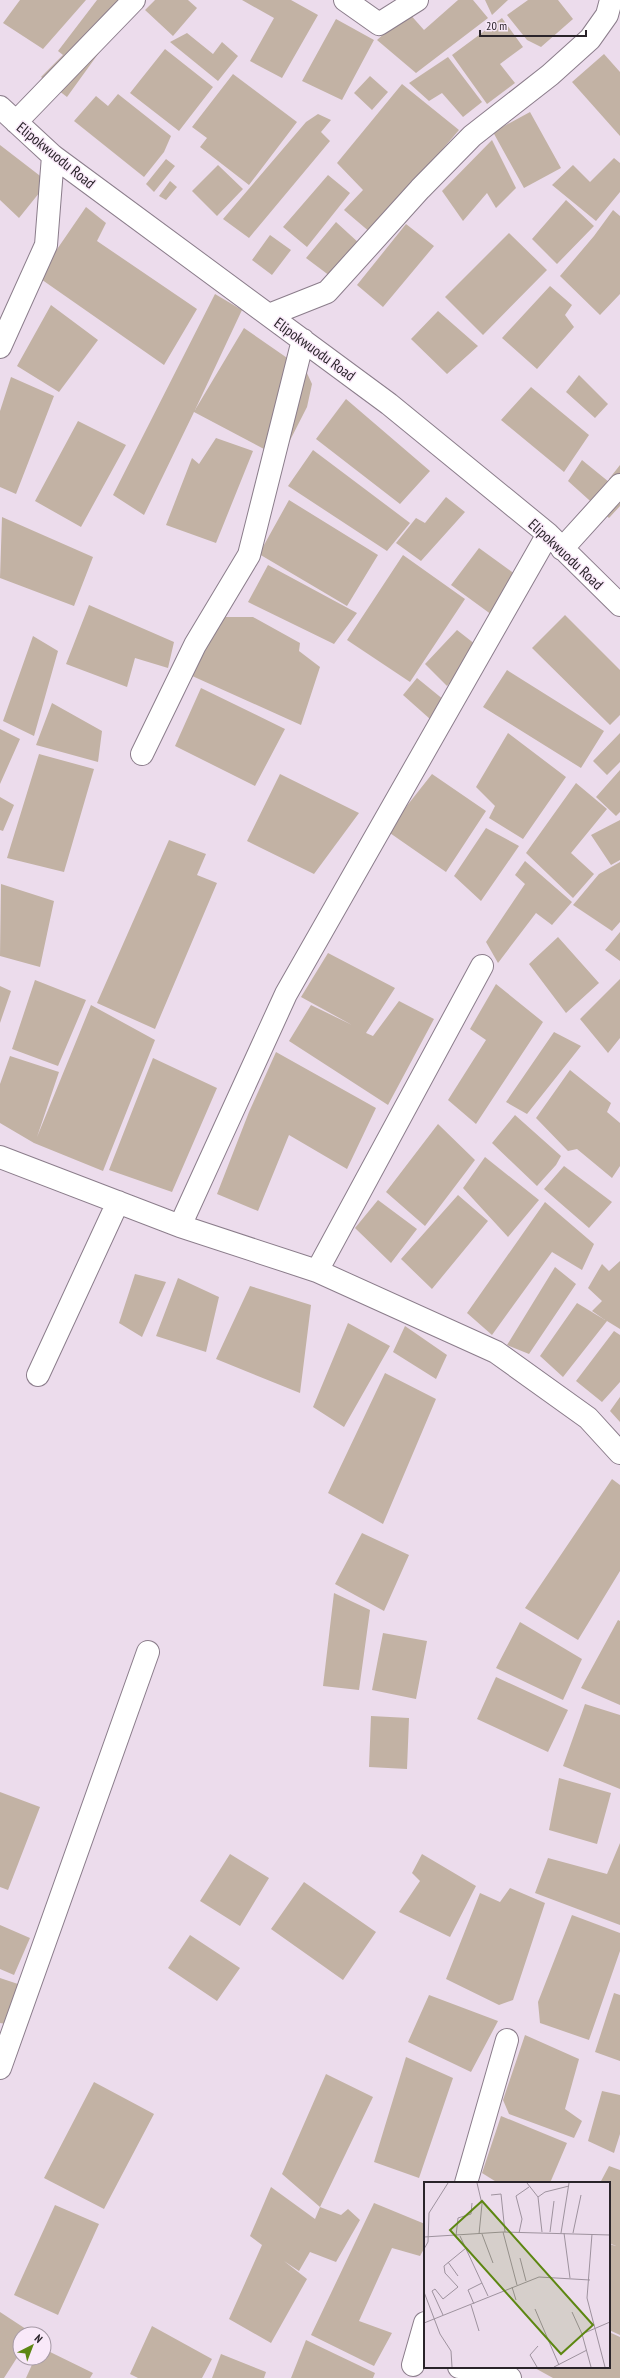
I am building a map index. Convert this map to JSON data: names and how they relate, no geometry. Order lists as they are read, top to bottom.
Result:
{
  "streets": {
    "street": ["Elipokwuodu Road"]
  },
  "scale_bar": "20 m",
  "north": "top right"
}
